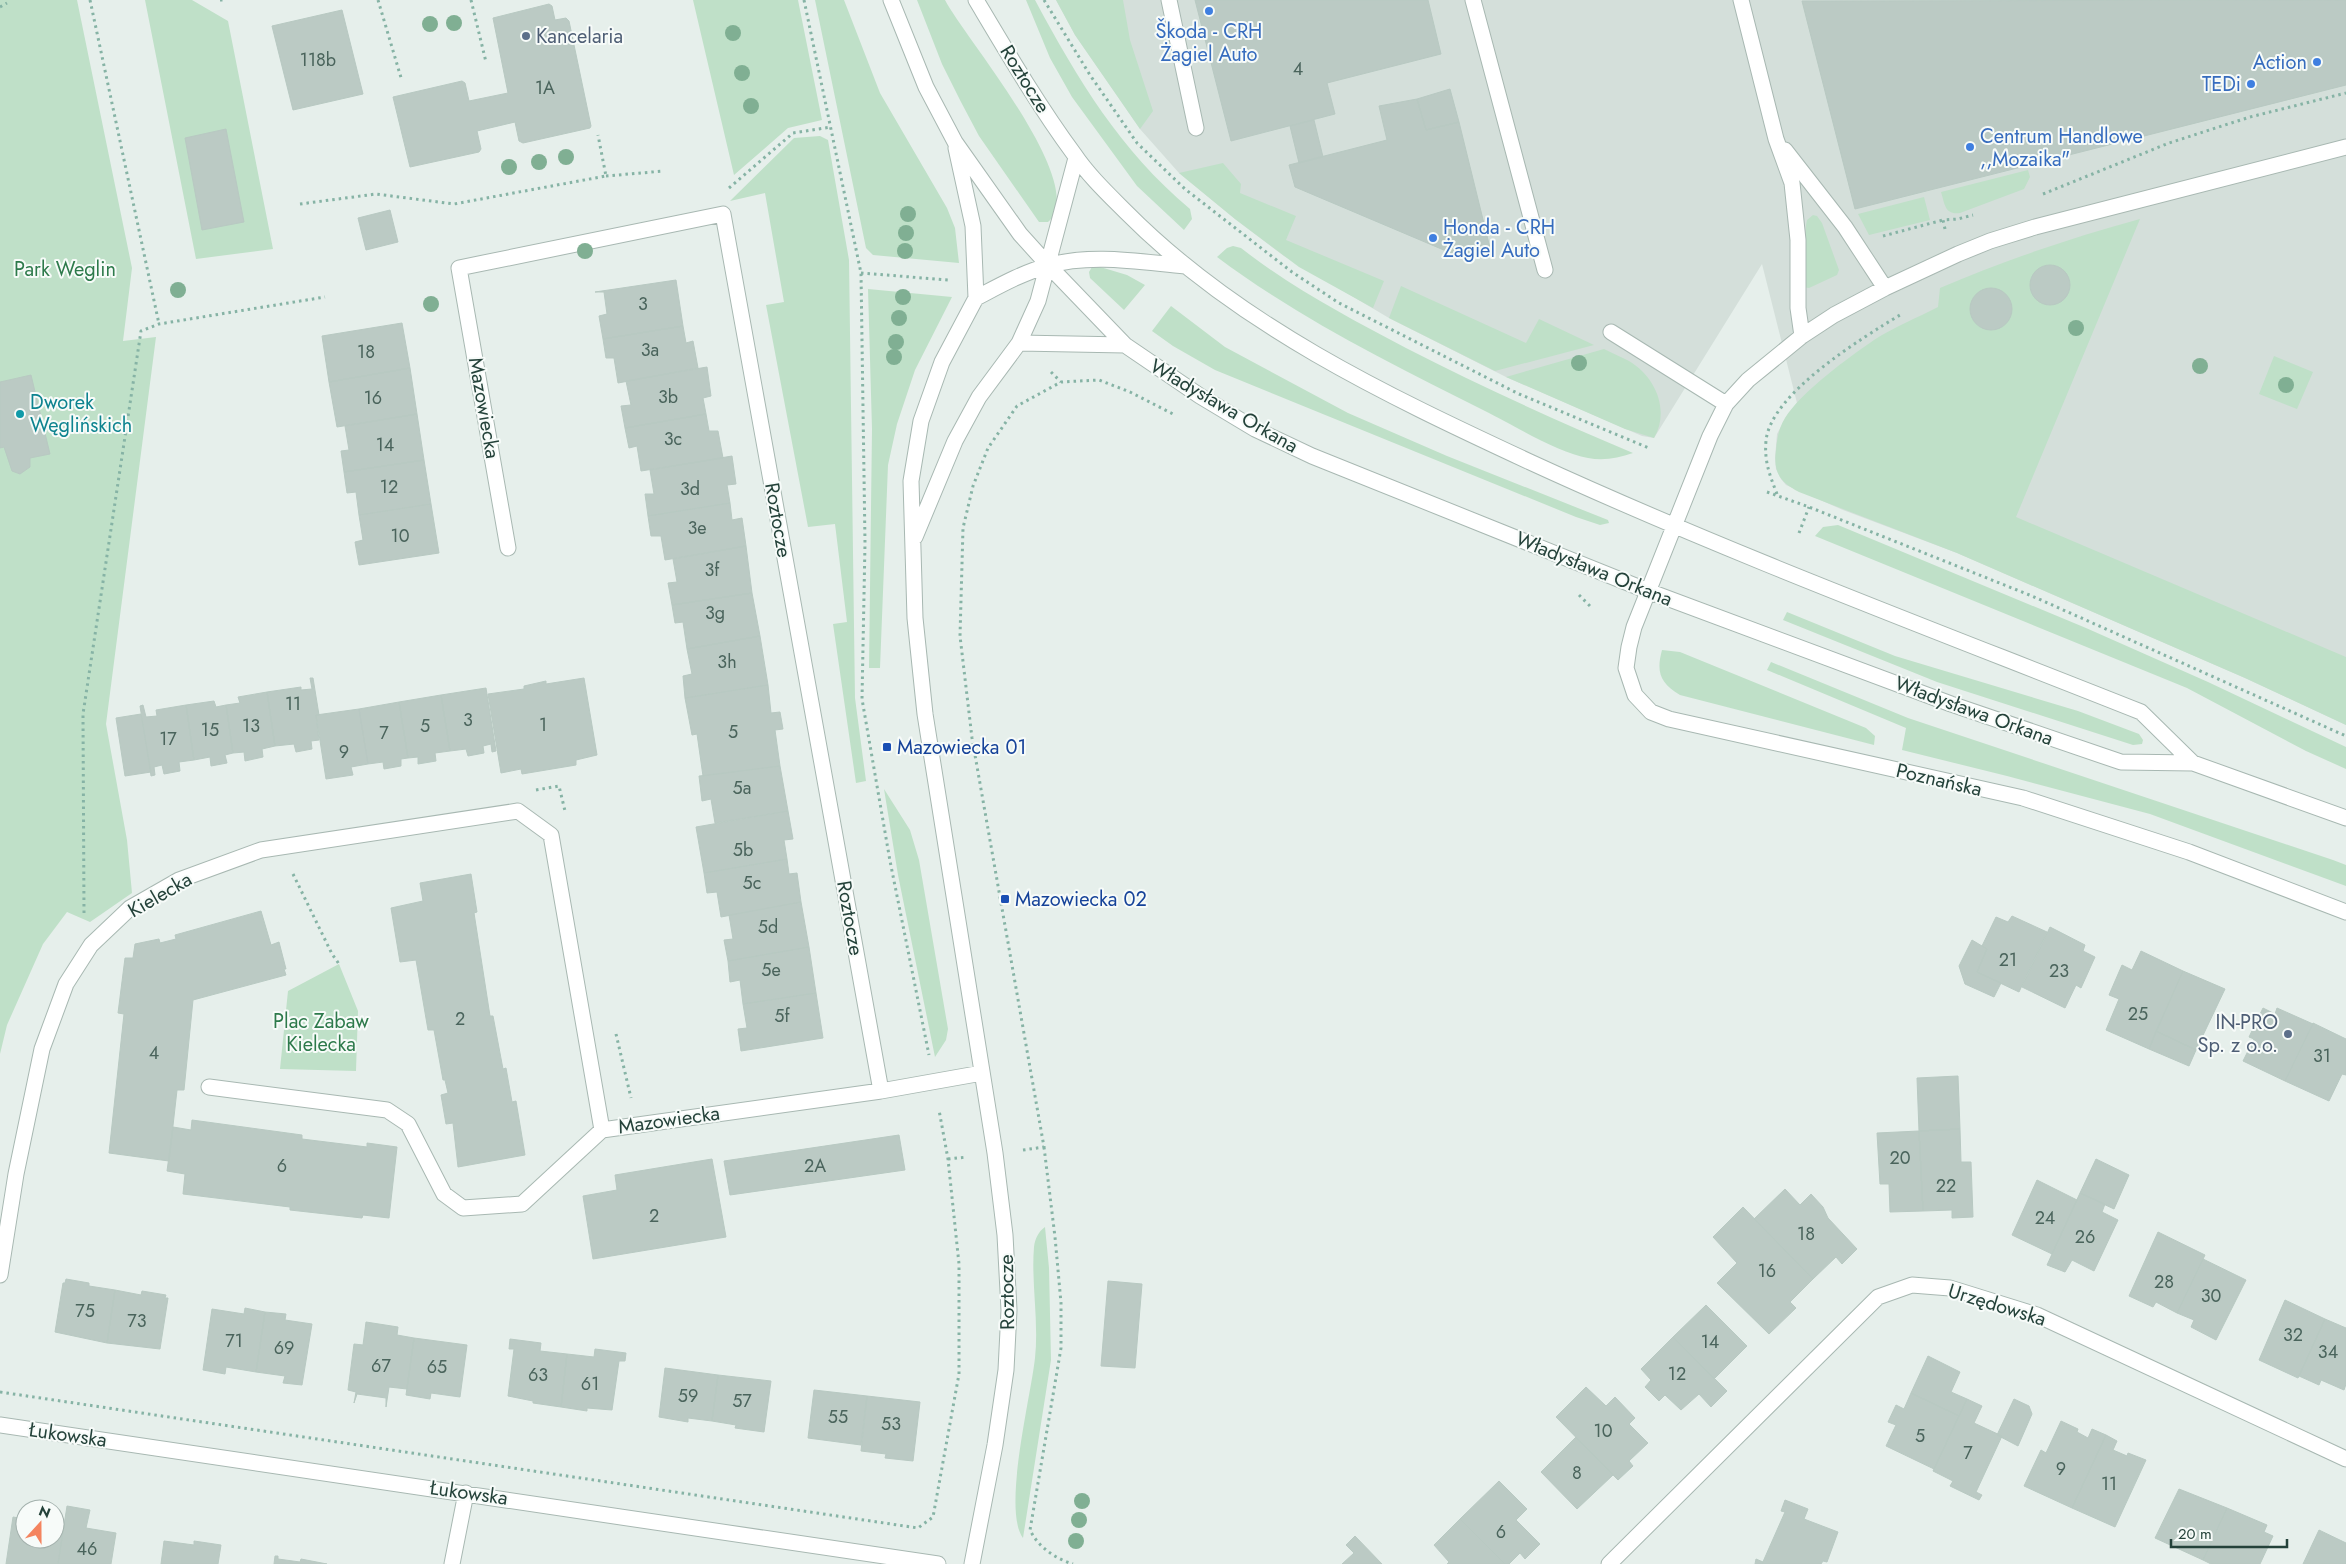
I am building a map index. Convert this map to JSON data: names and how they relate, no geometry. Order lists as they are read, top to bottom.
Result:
{
  "streets": {
    "street": [
      "Roztocze",
      "Władysława Orkana",
      "Mazowiecka",
      "Poznańska",
      "Kielecka",
      "Urzędowska",
      "Łukowska"
    ]
  },
  "crossings": [
    ["Roztocze", "Władysława Orkana"],
    ["Roztocze", "Mazowiecka"],
    ["Władysława Orkana", "Poznańska"],
    ["Mazowiecka", "Kielecka"]
  ],
  "parks": ["Park Weglin", "Plac Zabaw Kielecka"],
  "places": {
    "other": [
      "Škoda - CRH Żagiel Auto",
      "Kancelaria",
      "Action",
      "TEDi",
      "Centrum Handlowe ,,Mozaika\"",
      "Honda - CRH Żagiel Auto",
      "Dworek Węglińskich",
      "IN-PRO Sp. z o.o."
    ],
    "transit": ["Mazowiecka 01", "Mazowiecka 02"]
  },
  "house_numbers": [
    "118b",
    "4",
    "1A",
    "3",
    "3a",
    "18",
    "3b",
    "16",
    "3c",
    "14",
    "12",
    "3d",
    "3e",
    "10",
    "3f",
    "3g",
    "3h",
    "11",
    "3",
    "1",
    "13",
    "5",
    "15",
    "5",
    "7",
    "17",
    "9",
    "5a",
    "5b",
    "5c",
    "5d",
    "21",
    "5e",
    "23",
    "25",
    "5f",
    "2",
    "4",
    "31",
    "20",
    "6",
    "2A",
    "22",
    "2",
    "24",
    "18",
    "26",
    "16",
    "28",
    "30",
    "75",
    "73",
    "32",
    "71",
    "14",
    "69",
    "34",
    "67",
    "65",
    "12",
    "63",
    "61",
    "59",
    "57",
    "55",
    "53",
    "10",
    "5",
    "7",
    "9",
    "8",
    "11",
    "6",
    "46"
  ],
  "scale_bar": "20 m",
  "north": "top"
}
